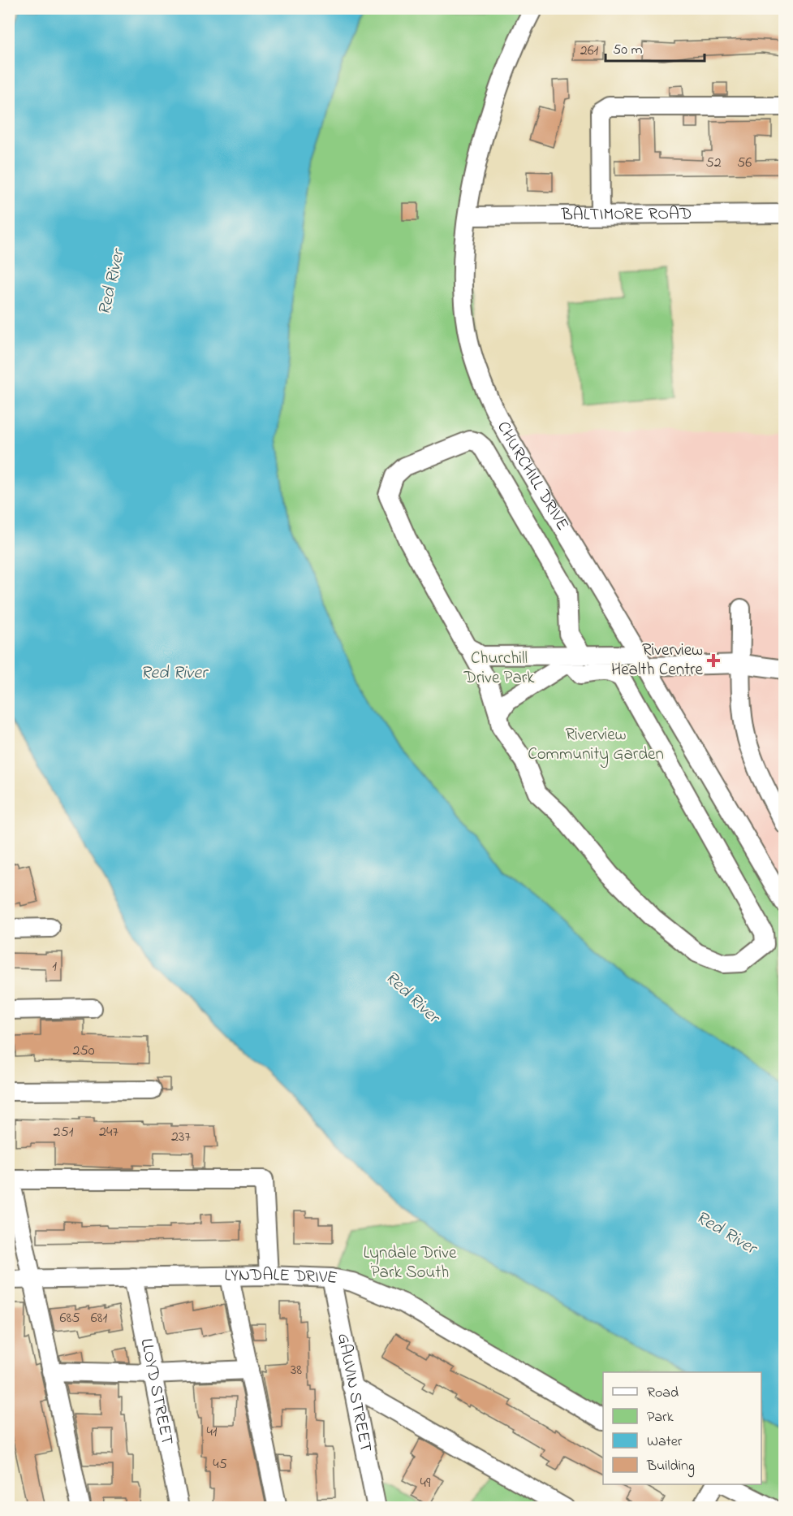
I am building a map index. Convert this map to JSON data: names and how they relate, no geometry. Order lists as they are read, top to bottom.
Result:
{
  "streets": {
    "street": [
      "BALTIMORE ROAD",
      "CHURCHILL DRIVE",
      "LYNDALE DRIVE",
      "LLOYD STREET",
      "GAUVIN STREET"
    ]
  },
  "crossings": [
    ["BALTIMORE ROAD", "CHURCHILL DRIVE"],
    ["LYNDALE DRIVE", "LLOYD STREET"],
    ["LYNDALE DRIVE", "GAUVIN STREET"]
  ],
  "water": ["Red River"],
  "parks": ["Churchill Drive Park", "Riverview Community Garden", "Lyndale Drive Park South"],
  "places": {
    "health": ["Riverview Health Centre"]
  },
  "house_numbers": [
    "261",
    "52",
    "56",
    "1",
    "250",
    "251",
    "247",
    "237",
    "685",
    "681",
    "38",
    "41",
    "45",
    "49"
  ],
  "legend": [
    "Road",
    "Park",
    "Water",
    "Building"
  ],
  "scale_bar": "50 m"
}
